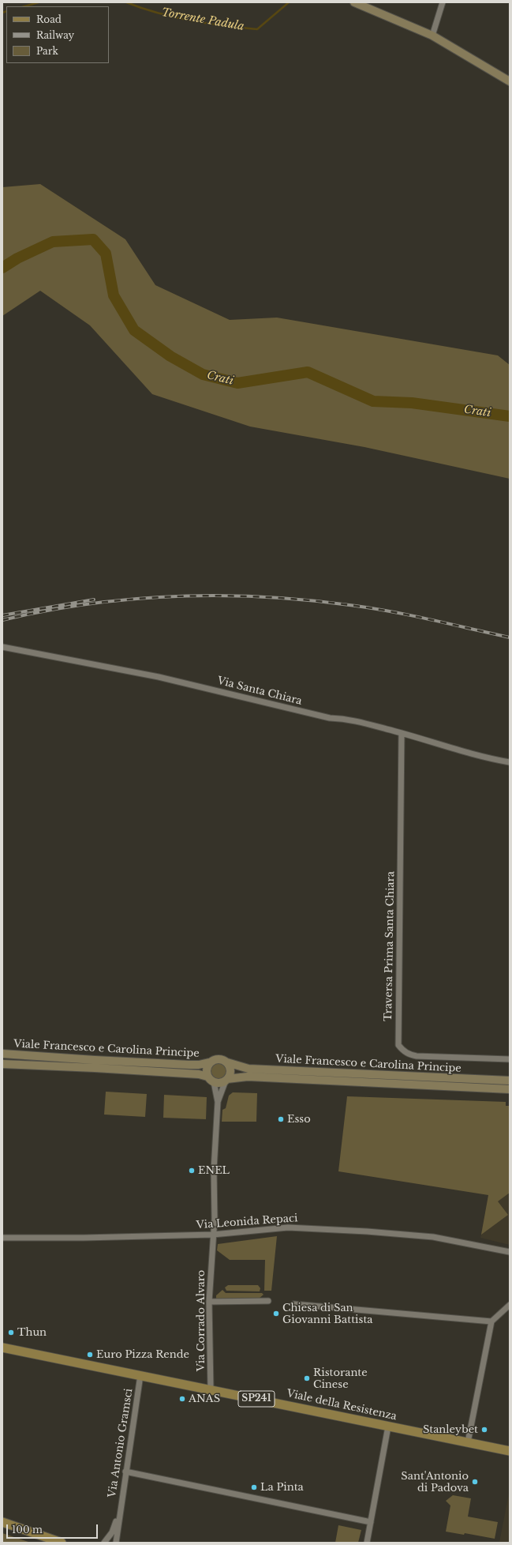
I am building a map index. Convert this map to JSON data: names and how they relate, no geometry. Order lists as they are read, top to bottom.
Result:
{
  "streets": {
    "main road": ["SP241", "Viale della Resistenza"],
    "street": [
      "Via Santa Chiara",
      "Traversa Prima Santa Chiara",
      "Viale Francesco e Carolina Principe",
      "Via Leonida Repaci",
      "Via Corrado Alvaro",
      "Via Antonio Gramsci"
    ]
  },
  "crossings": [
    ["Via Santa Chiara", "Traversa Prima Santa Chiara"],
    ["Viale Francesco e Carolina Principe", "Via Corrado Alvaro"],
    ["Via Leonida Repaci", "Via Corrado Alvaro"],
    ["Via Corrado Alvaro", "Viale della Resistenza"],
    ["Viale della Resistenza", "Via Antonio Gramsci"]
  ],
  "water": ["Torrente Padula", "Crati"],
  "places": [
    "Esso",
    "ENEL",
    "Chiesa di San Giovanni Battista",
    "Thun",
    "Euro Pizza Rende",
    "Ristorante Cinese",
    "ANAS",
    "Stanleybet",
    "Sant'Antonio di Padova",
    "La Pinta"
  ],
  "legend": ["Road", "Railway", "Park"],
  "scale_bar": "100 m"
}
